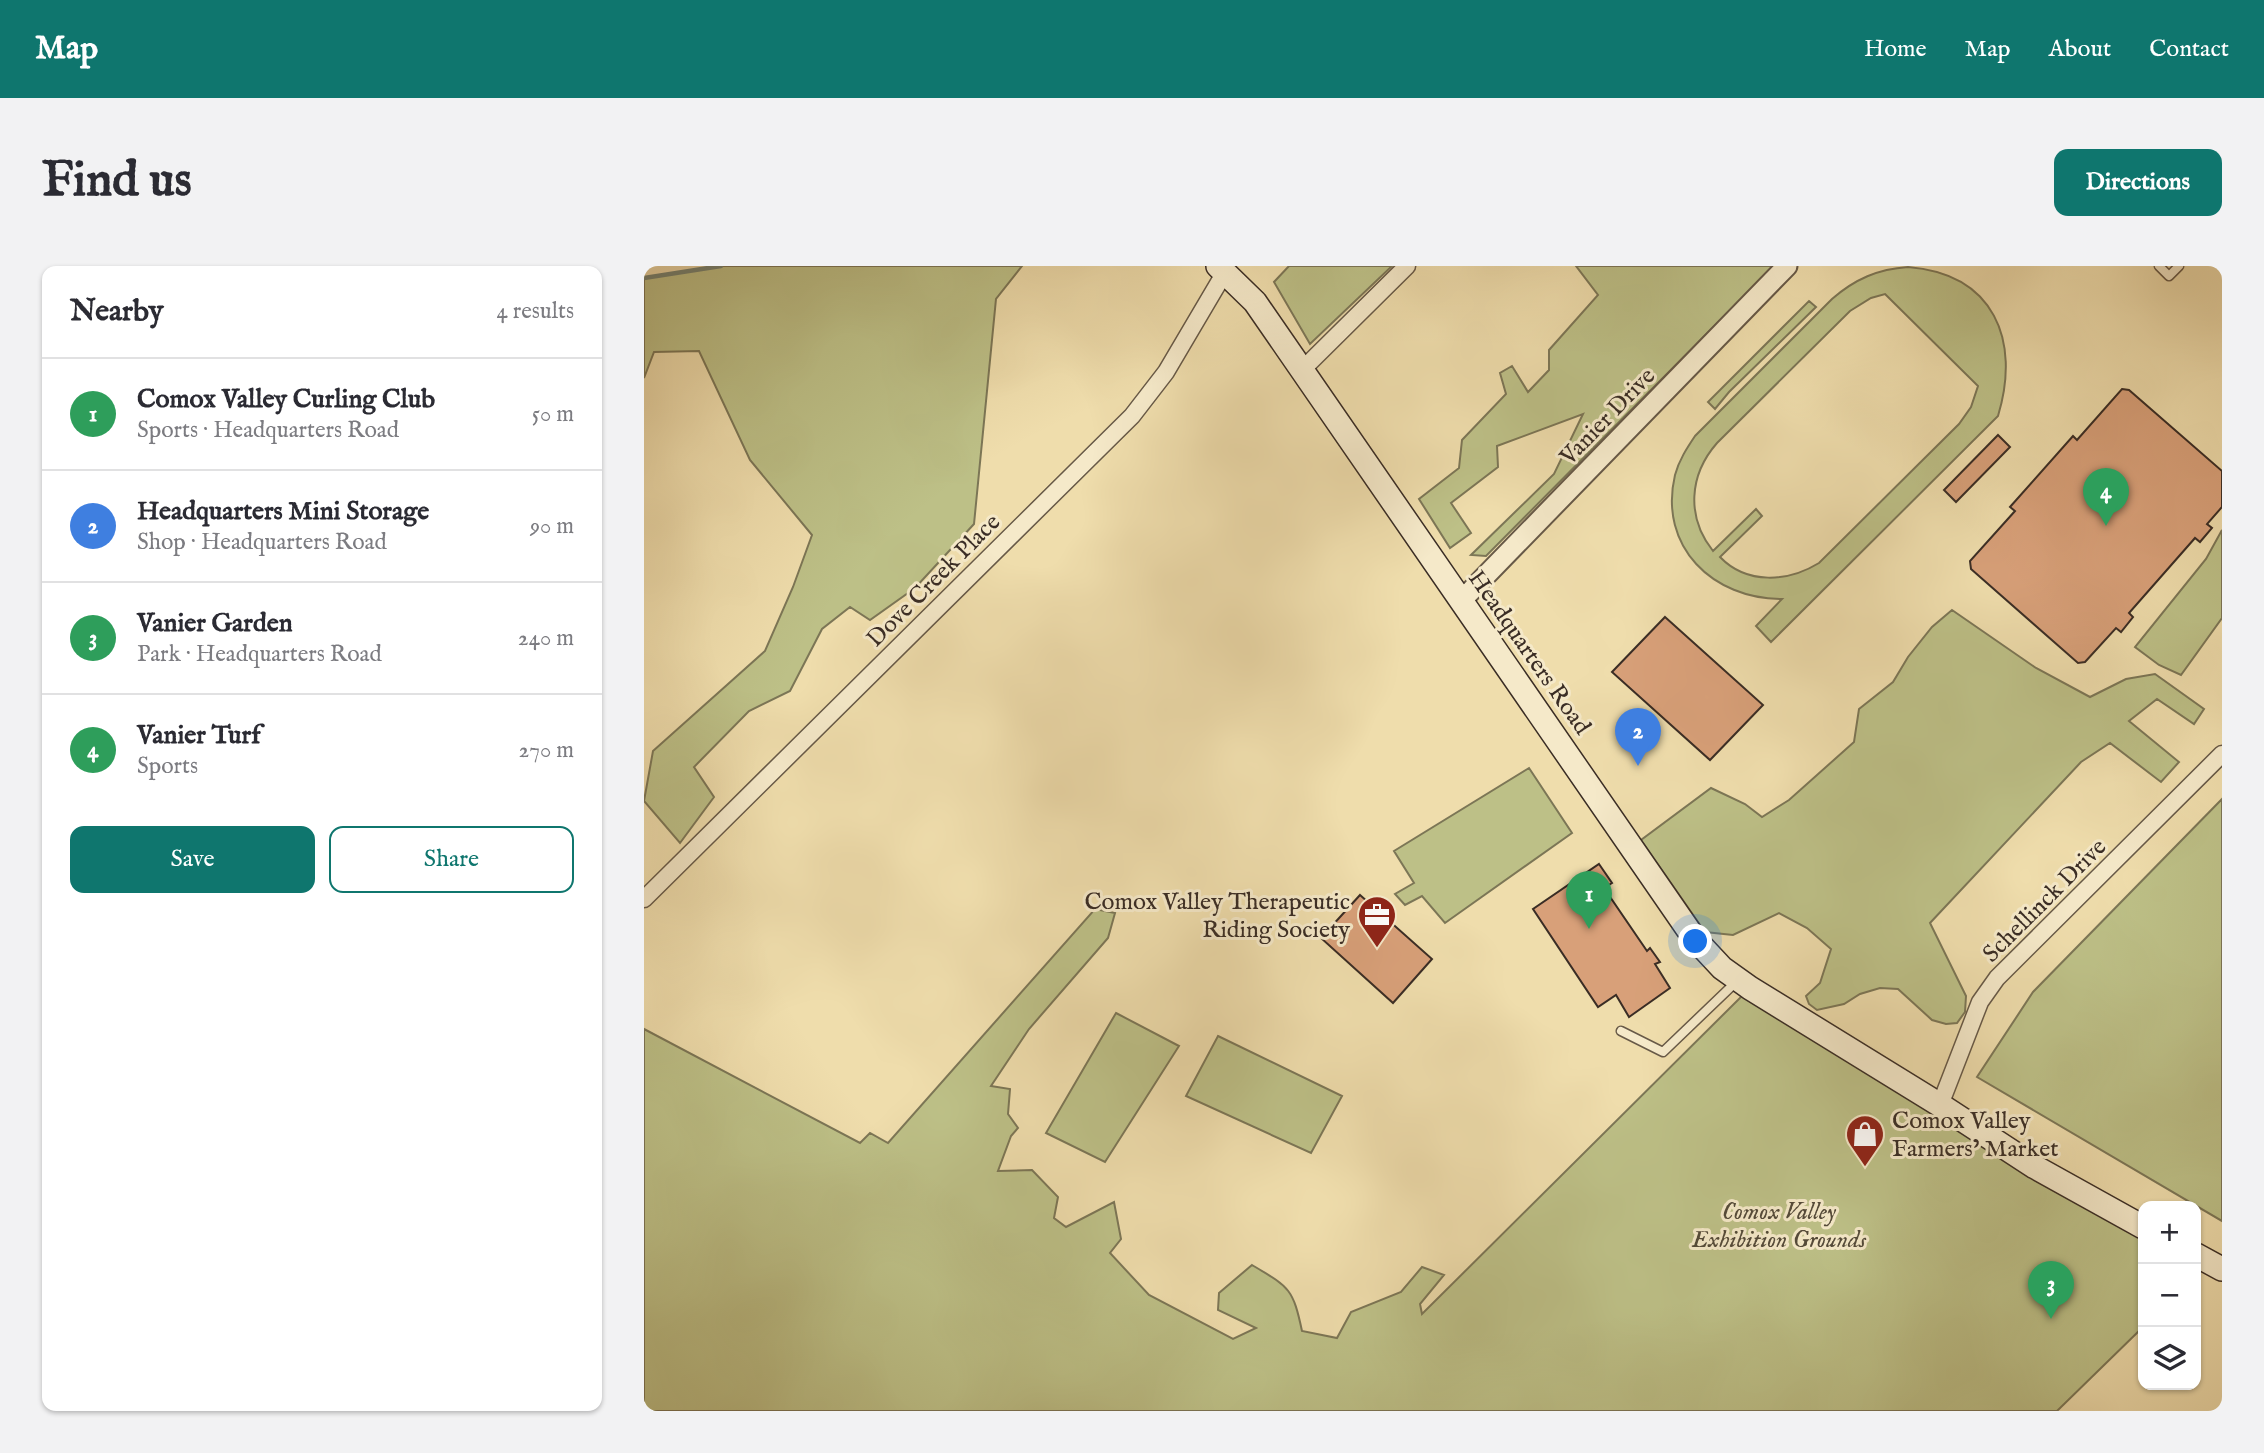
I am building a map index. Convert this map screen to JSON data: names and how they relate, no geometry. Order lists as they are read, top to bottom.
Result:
{
  "streets": {
    "main road": ["Headquarters Road"],
    "street": ["Vanier Drive", "Dove Creek Place", "Schellinck Drive"]
  },
  "crossings": [
    ["Vanier Drive", "Headquarters Road"],
    ["Dove Creek Place", "Headquarters Road"],
    ["Headquarters Road", "Schellinck Drive"]
  ],
  "parks": ["Comox Valley Exhibition Grounds"],
  "places": {
    "office": ["Comox Valley Therapeutic Riding Society"],
    "shop": ["Comox Valley Farmers’ Market"]
  },
  "page": {
    "header": "Map",
    "nav": [
      "Home",
      "Map",
      "About",
      "Contact"
    ],
    "buttons": [
      "Directions",
      ["Save", "Share"]
    ],
    "title": "Find us",
    "heading": ["Nearby", "4 results"],
    "list": [
      {
        "mark": "1",
        "name": "Comox Valley Curling Club",
        "note": "Sports · Headquarters Road",
        "value": "50 m"
      },
      {
        "mark": "2",
        "name": "Headquarters Mini Storage",
        "note": "Shop · Headquarters Road",
        "value": "90 m"
      },
      {
        "mark": "3",
        "name": "Vanier Garden",
        "note": "Park · Headquarters Road",
        "value": "240 m"
      },
      {
        "mark": "4",
        "name": "Vanier Turf",
        "note": "Sports",
        "value": "270 m"
      }
    ],
    "pins": [
      "4",
      "2",
      "1",
      "3"
    ],
    "map_buttons": ["+", "−"]
  }
}
